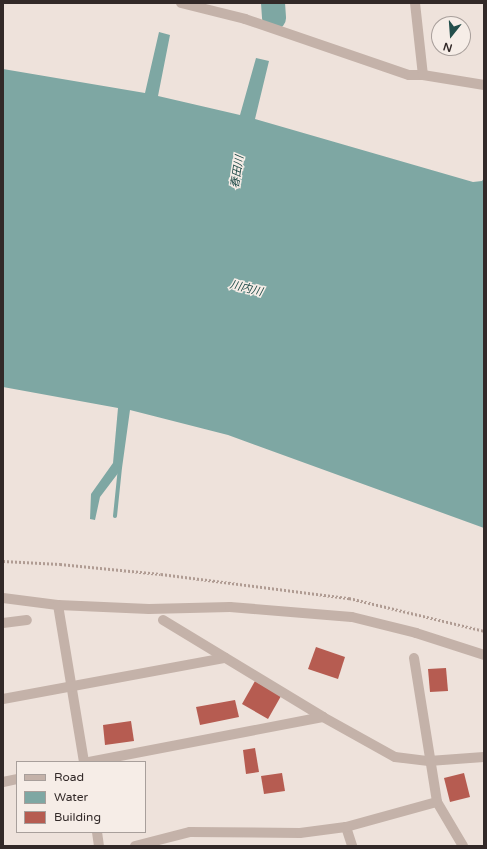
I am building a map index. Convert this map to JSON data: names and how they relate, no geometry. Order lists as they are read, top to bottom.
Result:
{
  "water": ["春田川", "川内川"],
  "legend": ["Road", "Water", "Building"],
  "north": "bottom"
}
